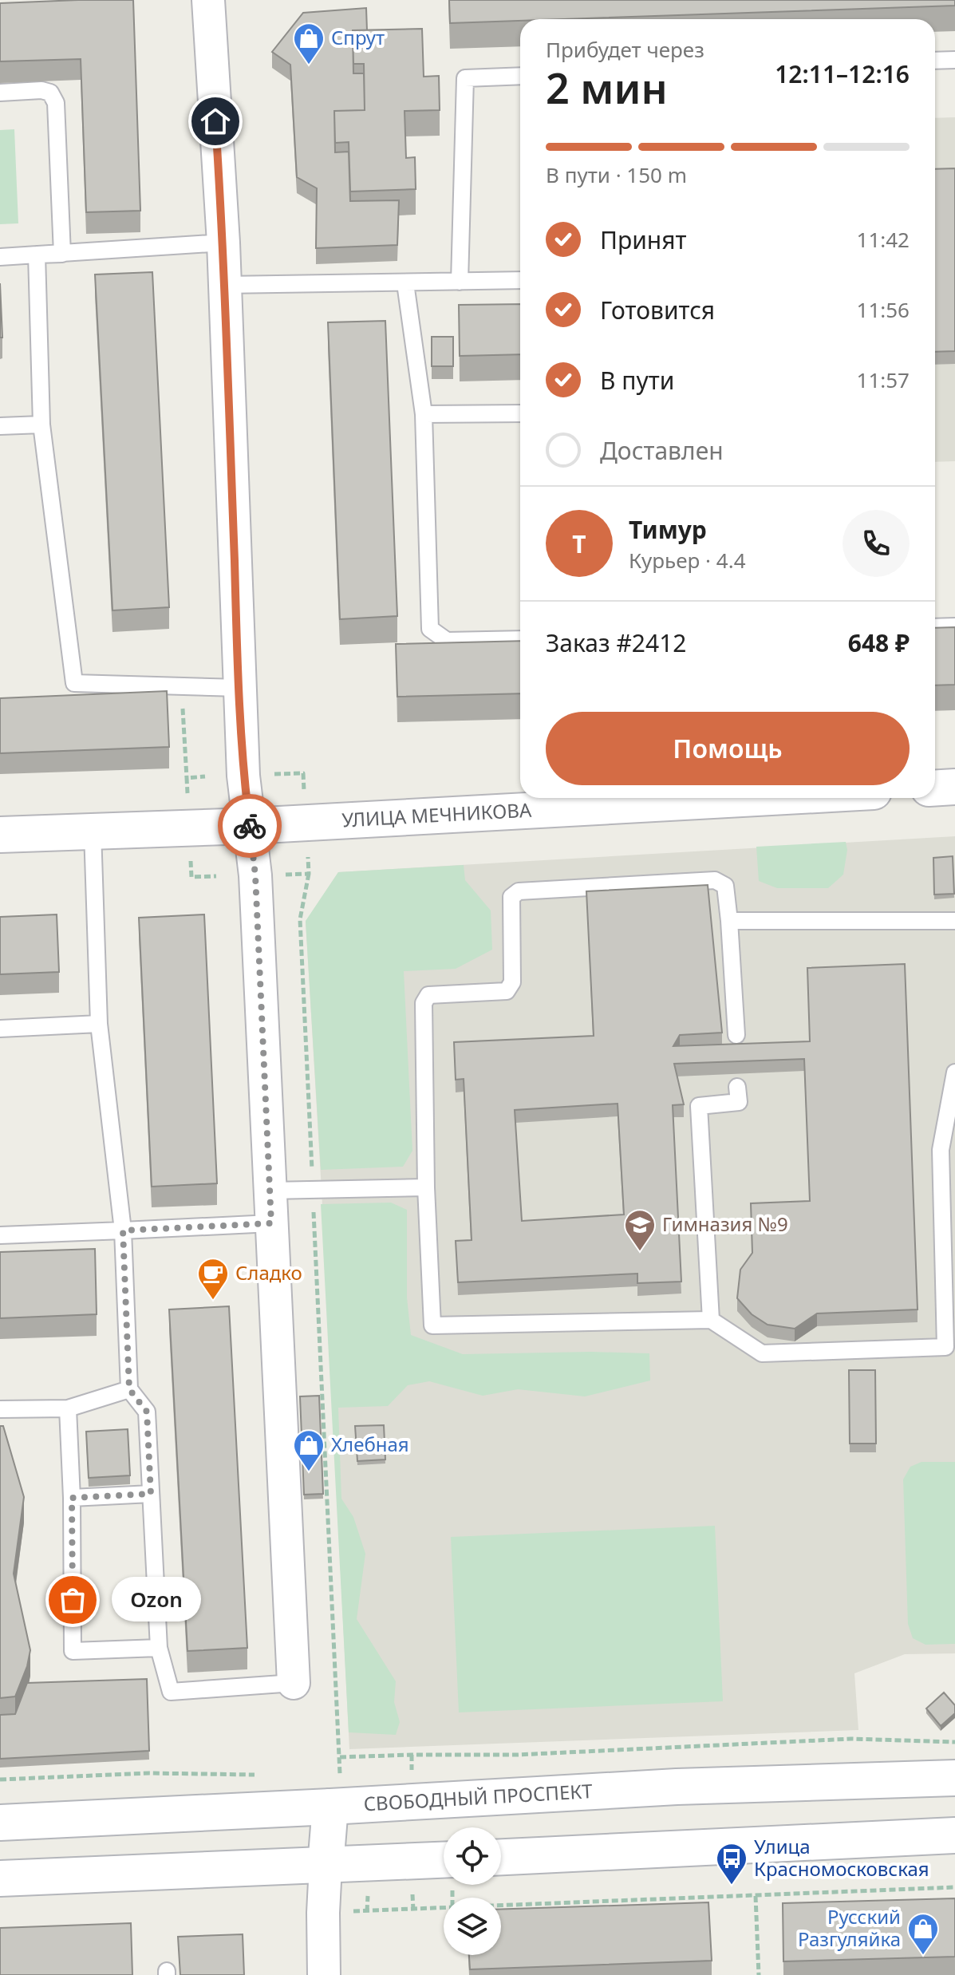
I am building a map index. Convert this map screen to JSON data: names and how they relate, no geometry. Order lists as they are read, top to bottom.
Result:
{
  "streets": {
    "main road": ["УЛИЦА МЕЧНИКОВА", "СВОБОДНЫЙ ПРОСПЕКТ"]
  },
  "places": {
    "shop": ["Спрут", "Хлебная", "Русский Разгуляйка"],
    "school or university": ["Гимназия №9"],
    "cafe": ["Сладко"],
    "other": ["Ozon"],
    "bus stop": ["Улица Красномосковская"]
  },
  "page": {
    "heading": ["2 мин", "Прибудет через", "12:11–12:16"],
    "panel": [
      "Тимур",
      "Курьер · 4.4",
      "Заказ #2412",
      "648 ₽"
    ],
    "bar": "В пути · 150 m",
    "list": [
      ["Принят", "11:42"],
      ["Готовится", "11:56"],
      ["В пути", "11:57"],
      "Доставлен"
    ],
    "round": "Т",
    "buttons": "Помощь",
    "bubble": "Ozon"
  }
}
